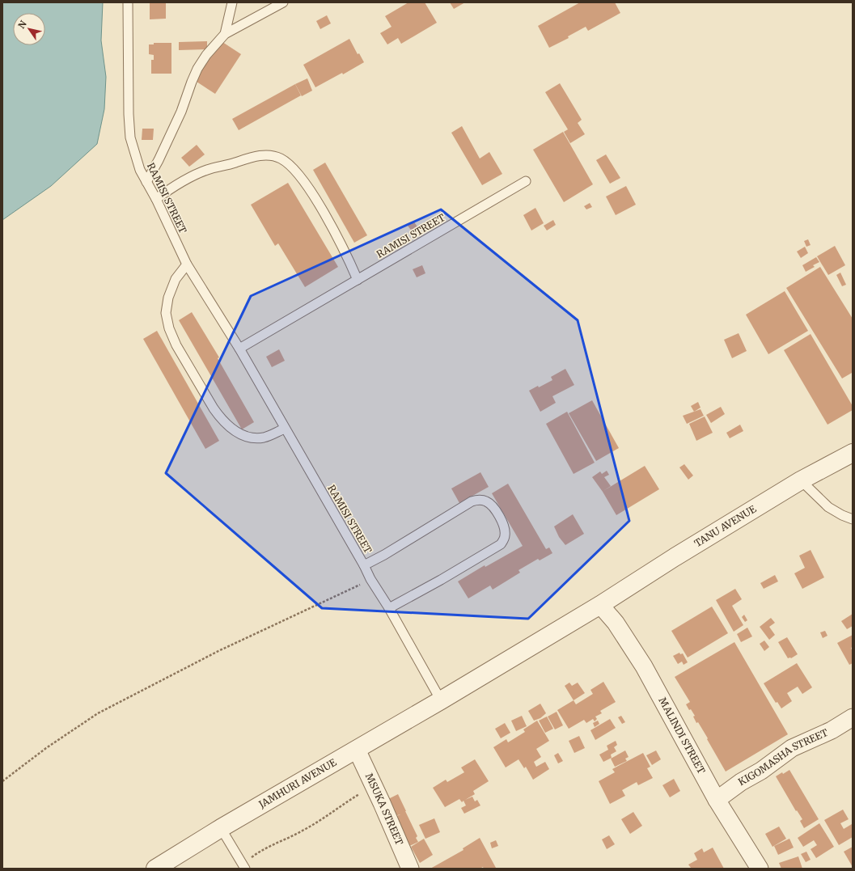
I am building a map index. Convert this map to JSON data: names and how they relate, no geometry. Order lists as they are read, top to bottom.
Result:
{
  "streets": {
    "street": [
      "TANU AVENUE",
      "MALINDI STREET",
      "KIGOMASHA STREET",
      "JAMHURI AVENUE",
      "MSUKA STREET"
    ],
    "lane": ["RAMISI STREET"]
  },
  "crossings": [
    ["RAMISI STREET", "TANU AVENUE"],
    ["RAMISI STREET", "JAMHURI AVENUE"],
    ["TANU AVENUE", "MALINDI STREET"],
    ["TANU AVENUE", "JAMHURI AVENUE"],
    ["MALINDI STREET", "KIGOMASHA STREET"],
    ["JAMHURI AVENUE", "MSUKA STREET"]
  ],
  "north": "top left"
}
